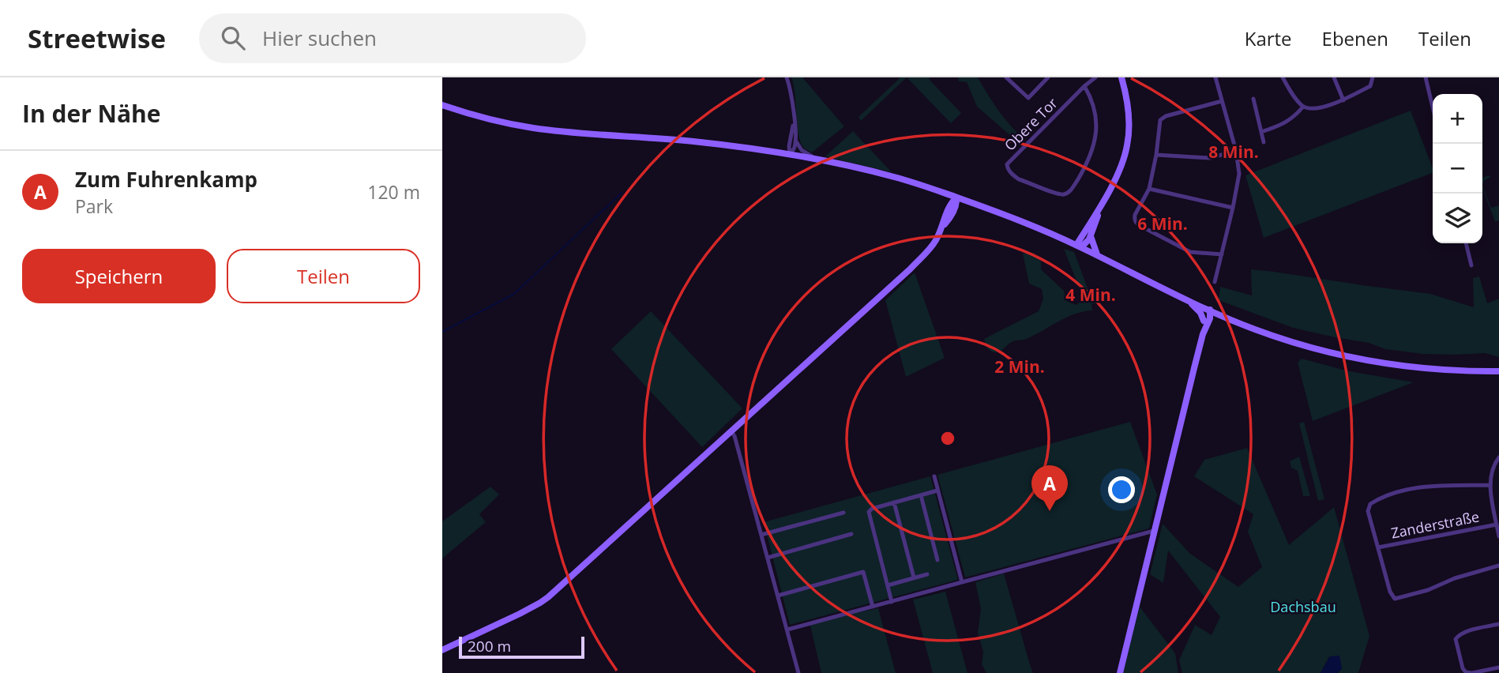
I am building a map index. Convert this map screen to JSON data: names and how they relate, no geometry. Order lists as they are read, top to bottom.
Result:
{
  "streets": {
    "street": ["Obere Tor", "Zanderstraße"]
  },
  "parks": ["Dachsbau"],
  "scale_bar": "200 m",
  "page": {
    "header": "Streetwise",
    "search": "Hier suchen",
    "nav": ["Karte", "Ebenen", "Teilen"],
    "heading": "In der Nähe",
    "map_buttons": ["+", "−"],
    "list": [
      {
        "mark": "A",
        "name": "Zum Fuhrenkamp",
        "note": "Park",
        "value": "120 m"
      }
    ],
    "buttons": ["Speichern", "Teilen"],
    "pins": "A",
    "scale": "200 m"
  },
  "rings": [
    "8 Min.",
    "6 Min.",
    "4 Min.",
    "2 Min."
  ]
}
